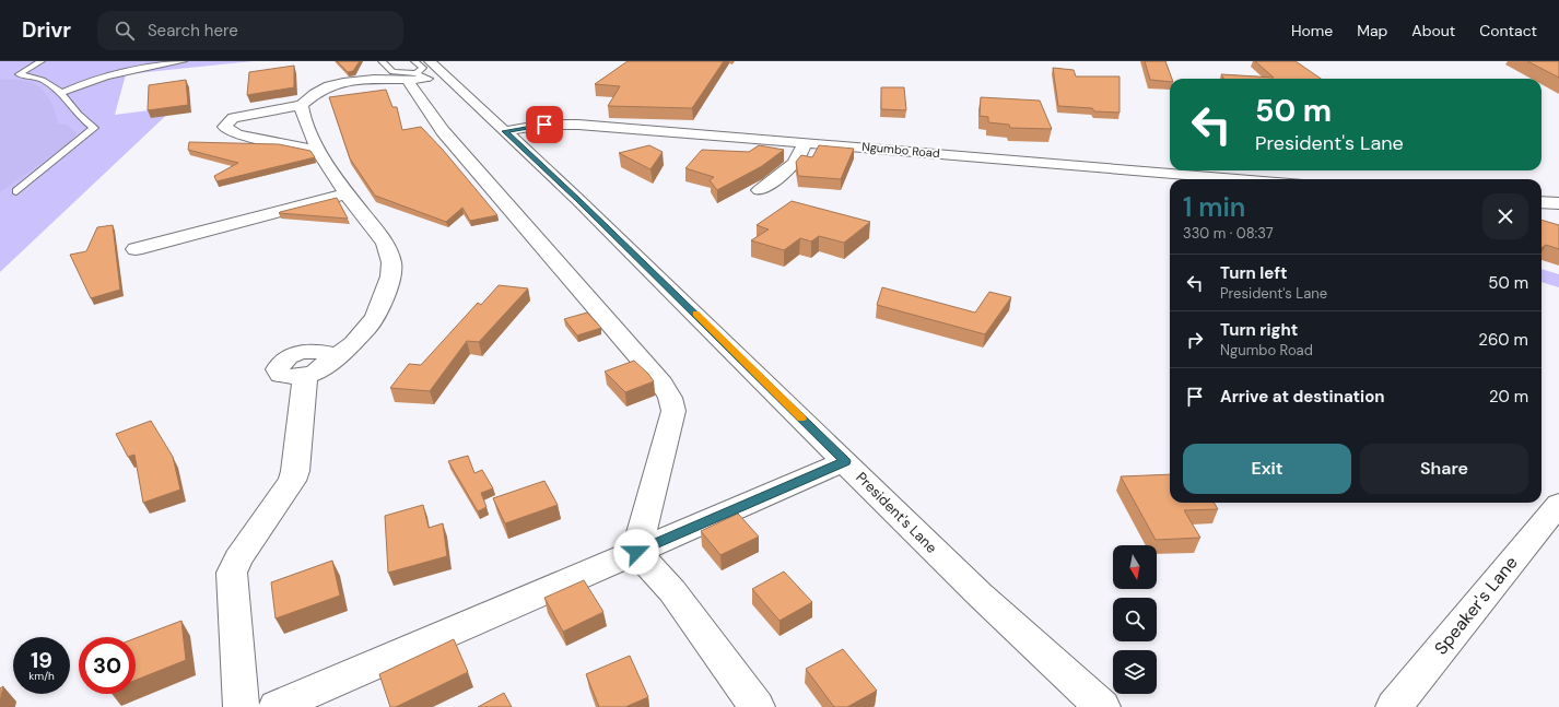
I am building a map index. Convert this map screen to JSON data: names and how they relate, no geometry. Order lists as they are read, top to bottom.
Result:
{
  "streets": {
    "street": ["Ngumbo Road", "President's Lane", "Speaker's Lane"]
  },
  "crossings": [
    ["Ngumbo Road", "President's Lane"]
  ],
  "north": "bottom",
  "page": {
    "header": "Drivr",
    "search": "Search here",
    "nav": [
      "Home",
      "Map",
      "About",
      "Contact"
    ],
    "turn": ["50 m", "President's Lane"],
    "heading": ["1 min", "330 m · 08:37"],
    "list": [
      {
        "name": "Turn left",
        "note": "President's Lane",
        "value": "50 m"
      },
      {
        "name": "Turn right",
        "note": "Ngumbo Road",
        "value": "260 m"
      },
      {
        "name": "Arrive at destination",
        "value": "20 m"
      }
    ],
    "buttons": ["Exit", "Share"],
    "speed": "19 km/h",
    "limit": "30"
  }
}
